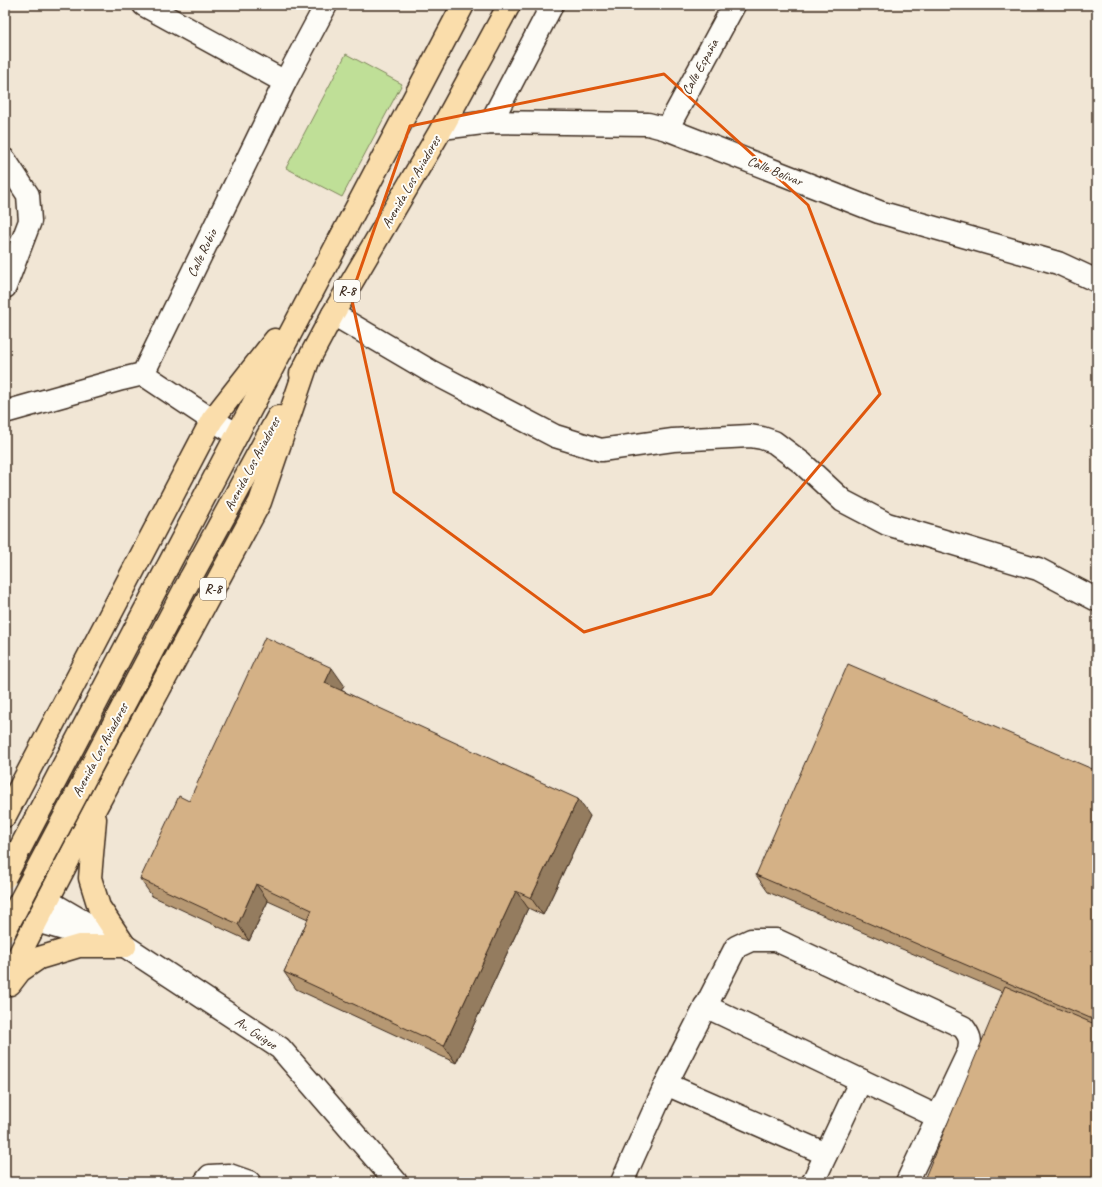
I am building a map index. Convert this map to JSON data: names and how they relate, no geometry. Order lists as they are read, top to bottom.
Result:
{
  "streets": {
    "main road": ["Avenida Los Aviadores", "R-8"],
    "street": [
      "Calle España",
      "Calle Bolivar",
      "Calle Rubio",
      "Av. Guigue"
    ]
  },
  "crossings": [
    ["Calle España", "Calle Bolivar"],
    ["Calle Bolivar", "Avenida Los Aviadores"],
    ["Avenida Los Aviadores", "R-8"]
  ]
}
